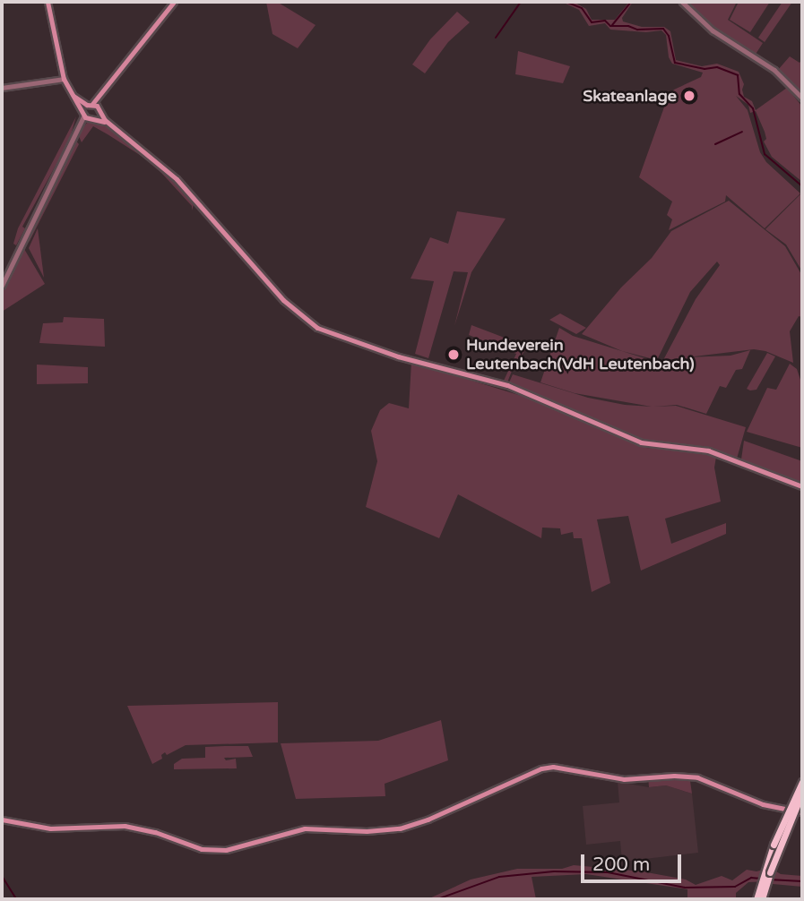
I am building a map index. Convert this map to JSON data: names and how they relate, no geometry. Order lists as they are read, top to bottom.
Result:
{
  "places": ["Skateanlage", "Hundeverein Leutenbach(VdH Leutenbach)"],
  "scale_bar": "200 m"
}
